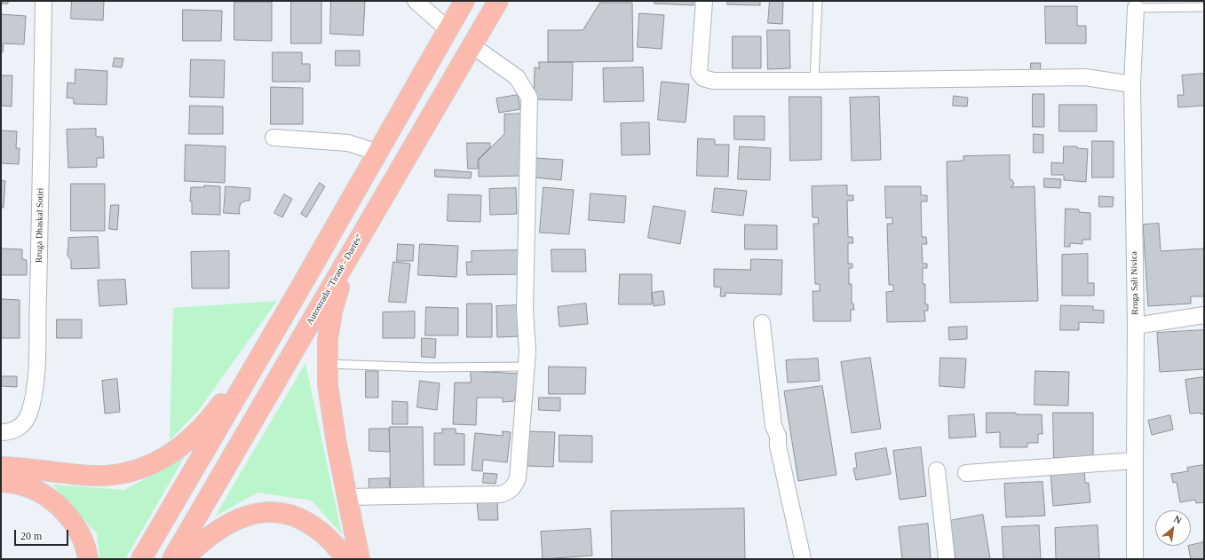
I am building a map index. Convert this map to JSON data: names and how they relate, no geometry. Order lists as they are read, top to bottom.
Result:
{
  "streets": {
    "highway": ["Autostrada \"Tiranë - Durrës\""],
    "street": ["Rruga Dhaskal Sotiri", "Rruga Sali Nivica"]
  },
  "scale_bar": "20 m",
  "north": "top right"
}
